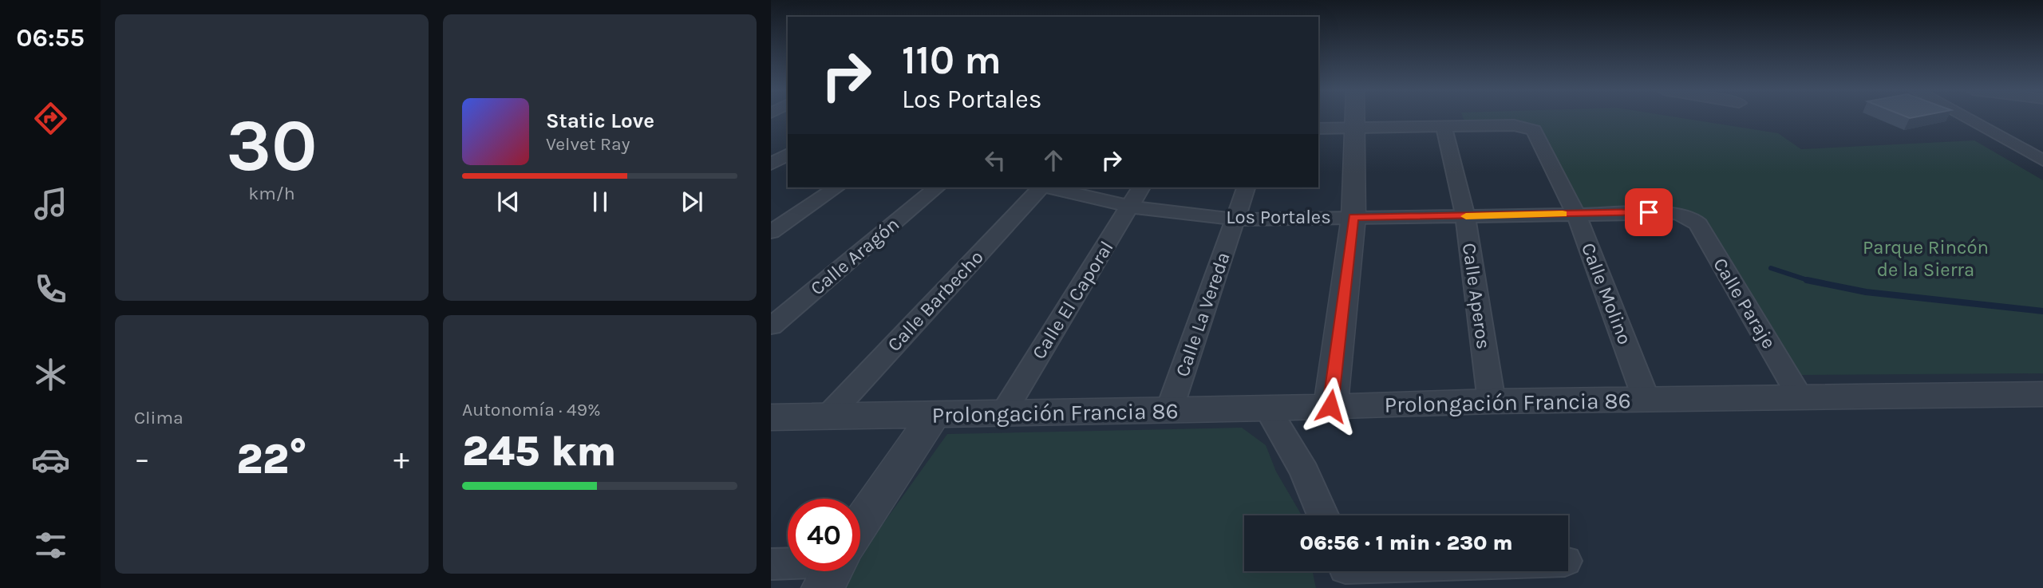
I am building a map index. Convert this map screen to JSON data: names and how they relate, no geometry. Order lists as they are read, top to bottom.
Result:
{
  "streets": {
    "street": [
      "Los Portales",
      "Calle Aragón",
      "Calle Molino",
      "Calle Aperos",
      "Calle El Caporal",
      "Calle Barbecho",
      "Calle Paraje",
      "Calle La Vereda",
      "Prolongación Francia 86"
    ]
  },
  "crossings": [
    ["Los Portales", "Calle Molino"],
    ["Los Portales", "Calle Aperos"],
    ["Los Portales", "Calle El Caporal"],
    ["Los Portales", "Calle Paraje"],
    ["Los Portales", "Calle La Vereda"],
    ["Calle Molino", "Calle Aperos"],
    ["Calle Molino", "Prolongación Francia 86"],
    ["Calle Aperos", "Prolongación Francia 86"],
    ["Calle El Caporal", "Prolongación Francia 86"],
    ["Calle Barbecho", "Prolongación Francia 86"],
    ["Calle Paraje", "Prolongación Francia 86"],
    ["Calle La Vereda", "Prolongación Francia 86"]
  ],
  "parks": ["Parque Rincón de la Sierra"],
  "page": {
    "tabs": "06:55",
    "tile": [
      ["30", "km/h"],
      "Clima",
      ["Autonomía · 49%", "245 km"]
    ],
    "turn": ["110 m", "Los Portales"],
    "song": ["Static Love", "Velvet Ray"],
    "heat": ["−", "22°", "+"],
    "limit": "40",
    "trip": "06:56 · 1 min · 230 m"
  }
}
